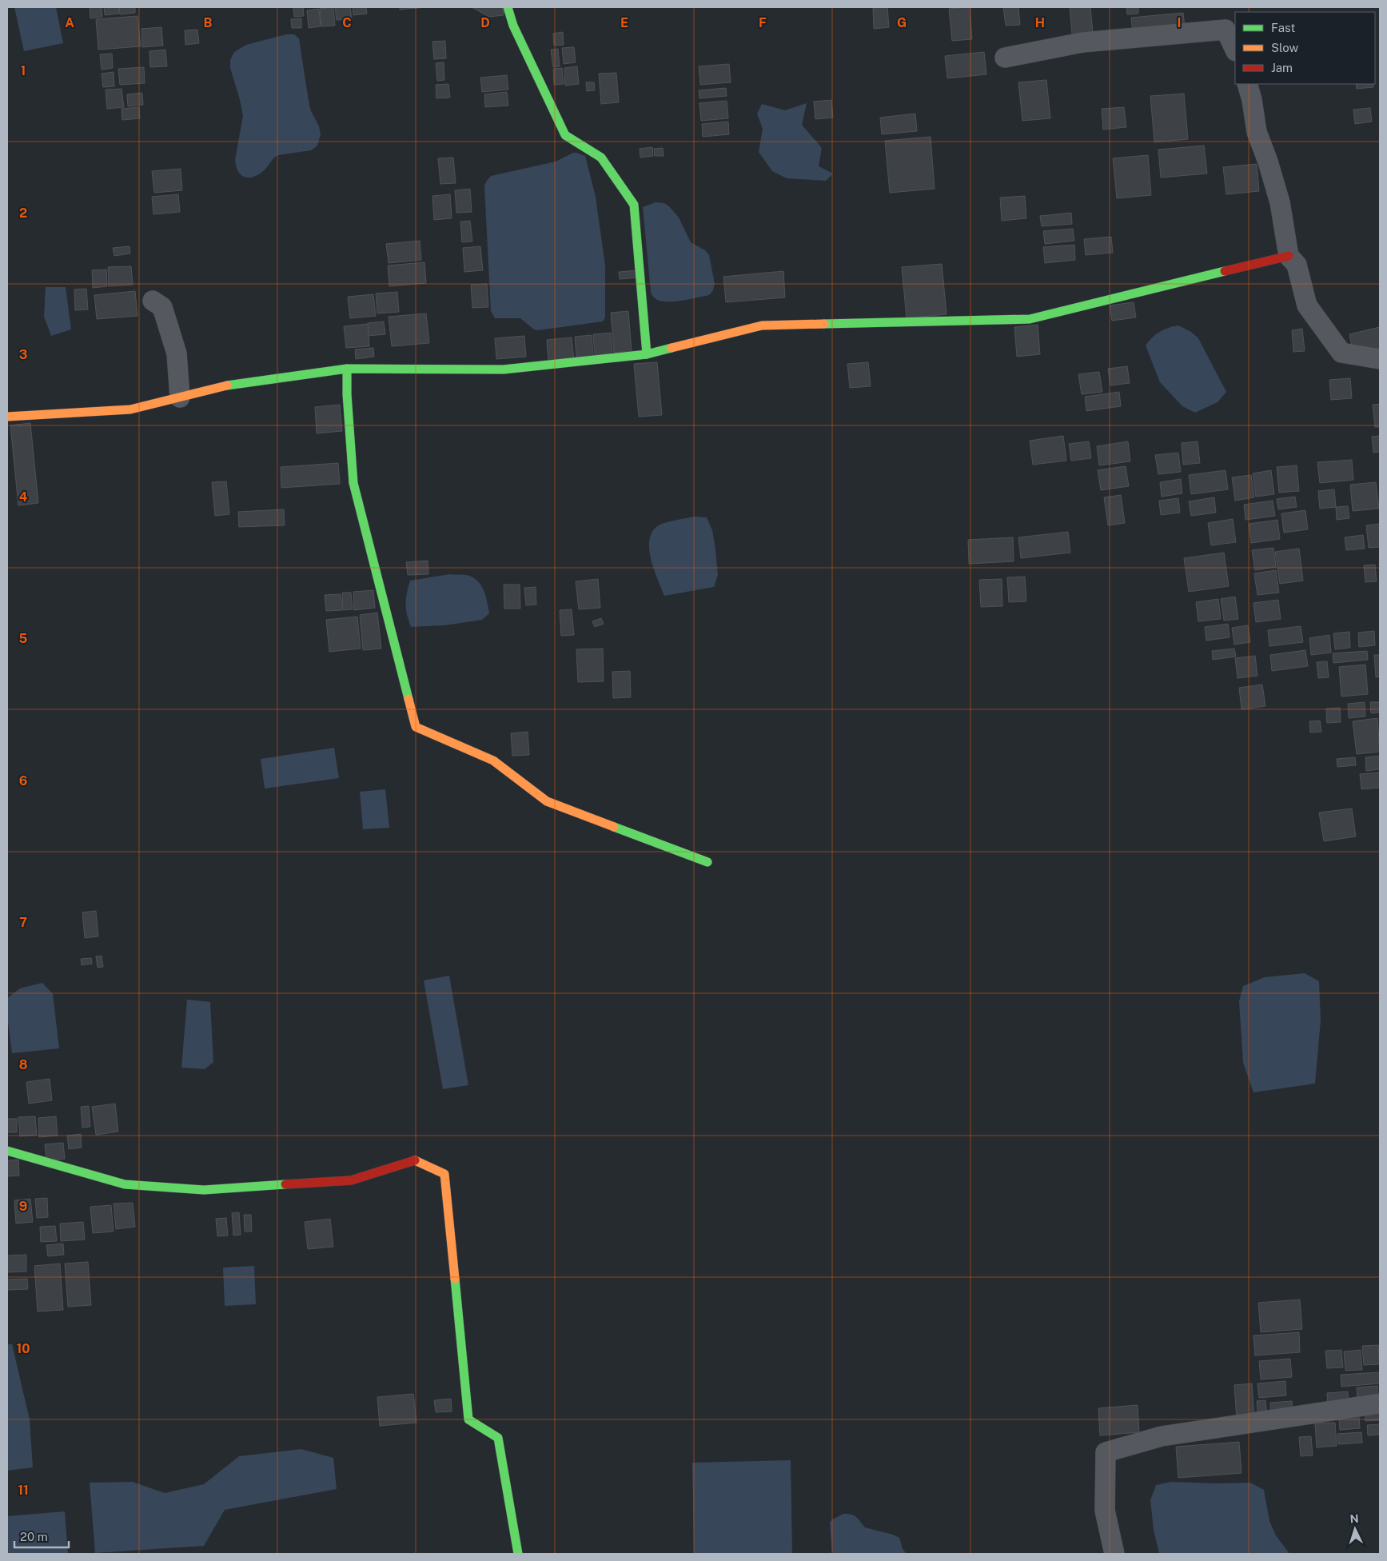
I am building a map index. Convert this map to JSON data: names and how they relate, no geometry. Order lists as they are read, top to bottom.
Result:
{
  "legend": ["Fast", "Slow", "Jam"],
  "scale_bar": "20 m",
  "north": "top",
  "grid": {
    "columns": [
      "A",
      "B",
      "C",
      "D",
      "E",
      "F",
      "G",
      "H",
      "I"
    ],
    "rows": [
      "1",
      "2",
      "3",
      "4",
      "5",
      "6",
      "7",
      "8",
      "9",
      "10",
      "11"
    ]
  }
}
